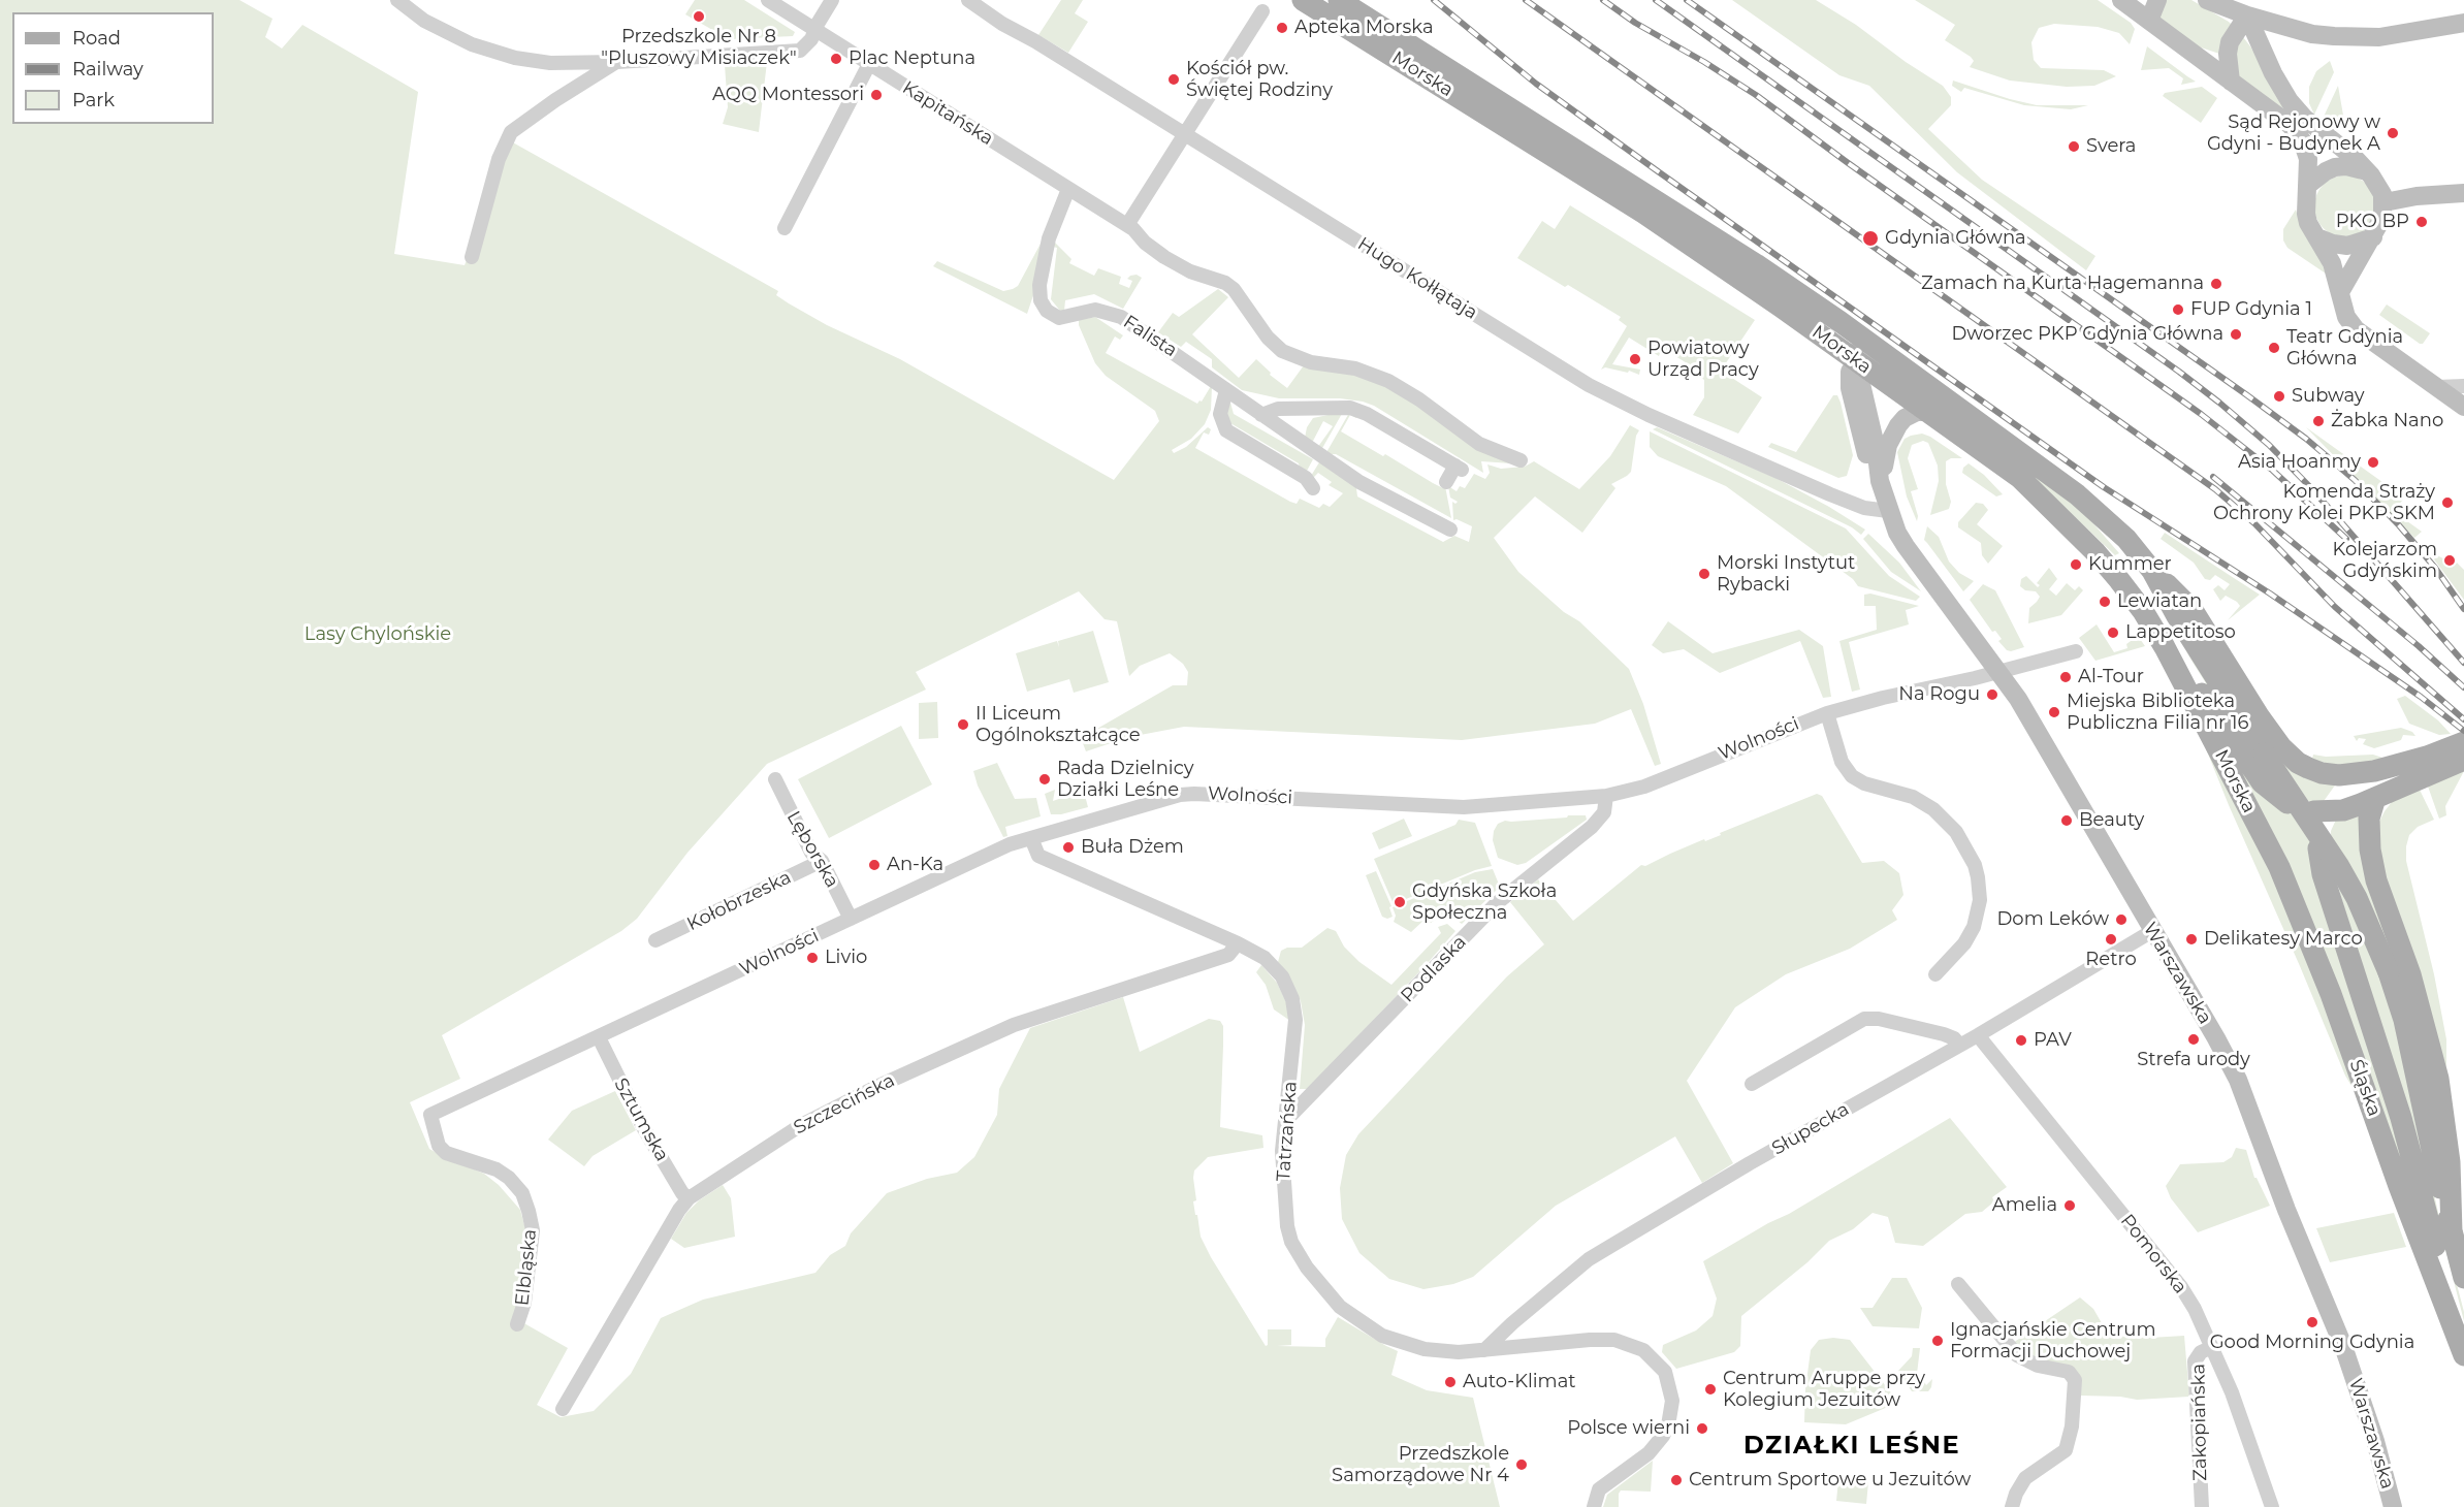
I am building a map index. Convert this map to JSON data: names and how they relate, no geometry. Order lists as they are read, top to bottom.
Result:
{
  "streets": {
    "main road": ["Morska", "Śląska"],
    "street": [
      "Kapitańska",
      "Hugo Kołłątaja",
      "Falista",
      "Wolności",
      "Lęborska",
      "Kołobrzeska",
      "Podlaska",
      "Warszawska",
      "Szczecińska",
      "Sztumska",
      "Słupecka",
      "Tatrzańska",
      "Pomorska",
      "Elbląska",
      "Zakopiańska"
    ]
  },
  "crossings": [
    ["Morska", "Warszawska"],
    ["Morska", "Śląska"],
    ["Kapitańska", "Falista"],
    ["Hugo Kołłątaja", "Warszawska"],
    ["Wolności", "Lęborska"],
    ["Wolności", "Podlaska"],
    ["Wolności", "Warszawska"],
    ["Wolności", "Sztumska"],
    ["Wolności", "Tatrzańska"],
    ["Wolności", "Elbląska"],
    ["Lęborska", "Kołobrzeska"],
    ["Podlaska", "Tatrzańska"],
    ["Warszawska", "Słupecka"],
    ["Szczecińska", "Sztumska"],
    ["Szczecińska", "Tatrzańska"],
    ["Słupecka", "Tatrzańska"],
    ["Słupecka", "Pomorska"],
    ["Pomorska", "Zakopiańska"]
  ],
  "districts": ["DZIAŁKI LEŚNE"],
  "parks": ["Lasy Chylońskie"],
  "places": [
    "Przedszkole Nr 8 \"Pluszowy Misiaczek\"",
    "Apteka Morska",
    "Plac Neptuna",
    "Kościół pw. Świętej Rodziny",
    "AQQ Montessori",
    "Sąd Rejonowy w Gdyni - Budynek A",
    "Svera",
    "PKO BP",
    "Gdynia Główna",
    "Zamach na Kurta Hagemanna",
    "FUP Gdynia 1",
    "Dworzec PKP Gdynia Główna",
    "Teatr Gdynia Główna",
    "Powiatowy Urząd Pracy",
    "Subway",
    "Żabka Nano",
    "Asia Hoanmy",
    "Komenda Straży Ochrony Kolei PKP SKM",
    "Kolejarzom Gdyńskim",
    "Kummer",
    "Morski Instytut Rybacki",
    "Lewiatan",
    "Lappetitoso",
    "Al-Tour",
    "Na Rogu",
    "Miejska Biblioteka Publiczna Filia nr 16",
    "II Liceum Ogólnokształcące",
    "Rada Dzielnicy Działki Leśne",
    "Beauty",
    "Buła Dżem",
    "An-Ka",
    "Gdyńska Szkoła Społeczna",
    "Dom Leków",
    "Retro",
    "Delikatesy Marco",
    "Livio",
    "Strefa urody",
    "PAV",
    "Amelia",
    "Good Morning Gdynia",
    "Ignacjańskie Centrum Formacji Duchowej",
    "Auto-Klimat",
    "Centrum Aruppe przy Kolegium Jezuitów",
    "Polsce wierni",
    "Przedszkole Samorządowe Nr 4",
    "Centrum Sportowe u Jezuitów"
  ],
  "legend": ["Road", "Railway", "Park"]
}
